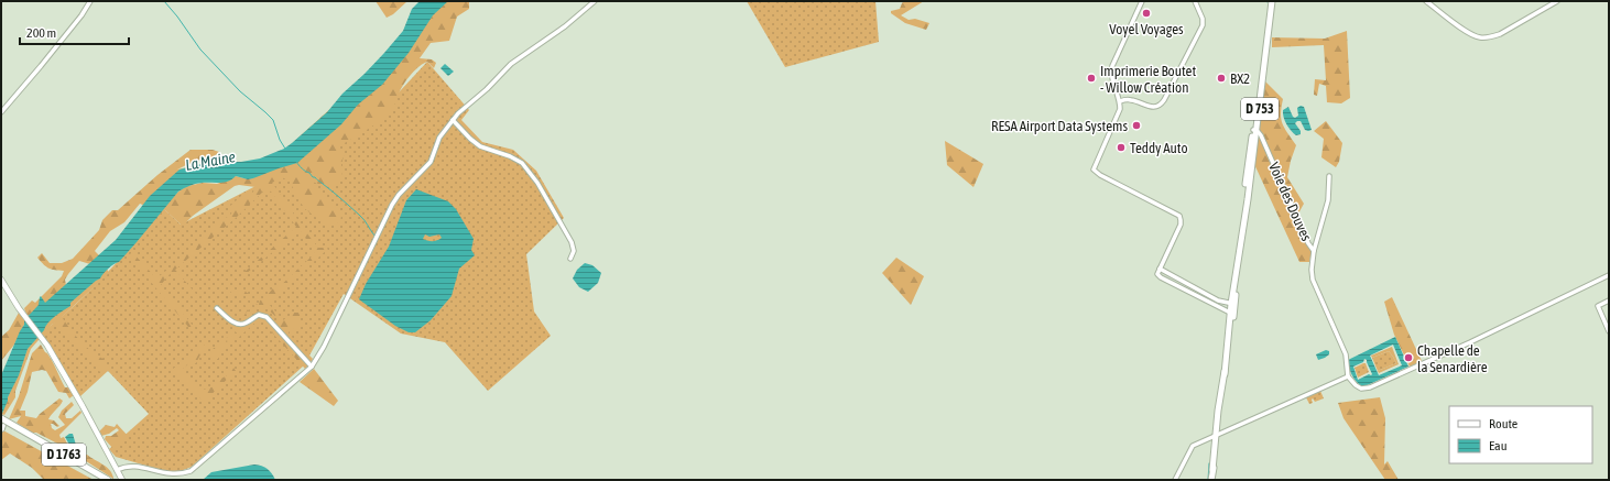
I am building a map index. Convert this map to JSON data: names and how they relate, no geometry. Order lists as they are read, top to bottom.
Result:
{
  "streets": {
    "main road": ["D 753", "D 1763"],
    "street": ["Voie des Douves"]
  },
  "crossings": [
    ["D 753", "Voie des Douves"]
  ],
  "water": ["La Maine"],
  "places": [
    "Voyel Voyages",
    "Imprimerie Boutet - Willow Création",
    "BX2",
    "RESA Airport Data Systems",
    "Teddy Auto",
    "Chapelle de la Senardière"
  ],
  "legend": ["Route", "Eau"],
  "scale_bar": "200 m"
}
